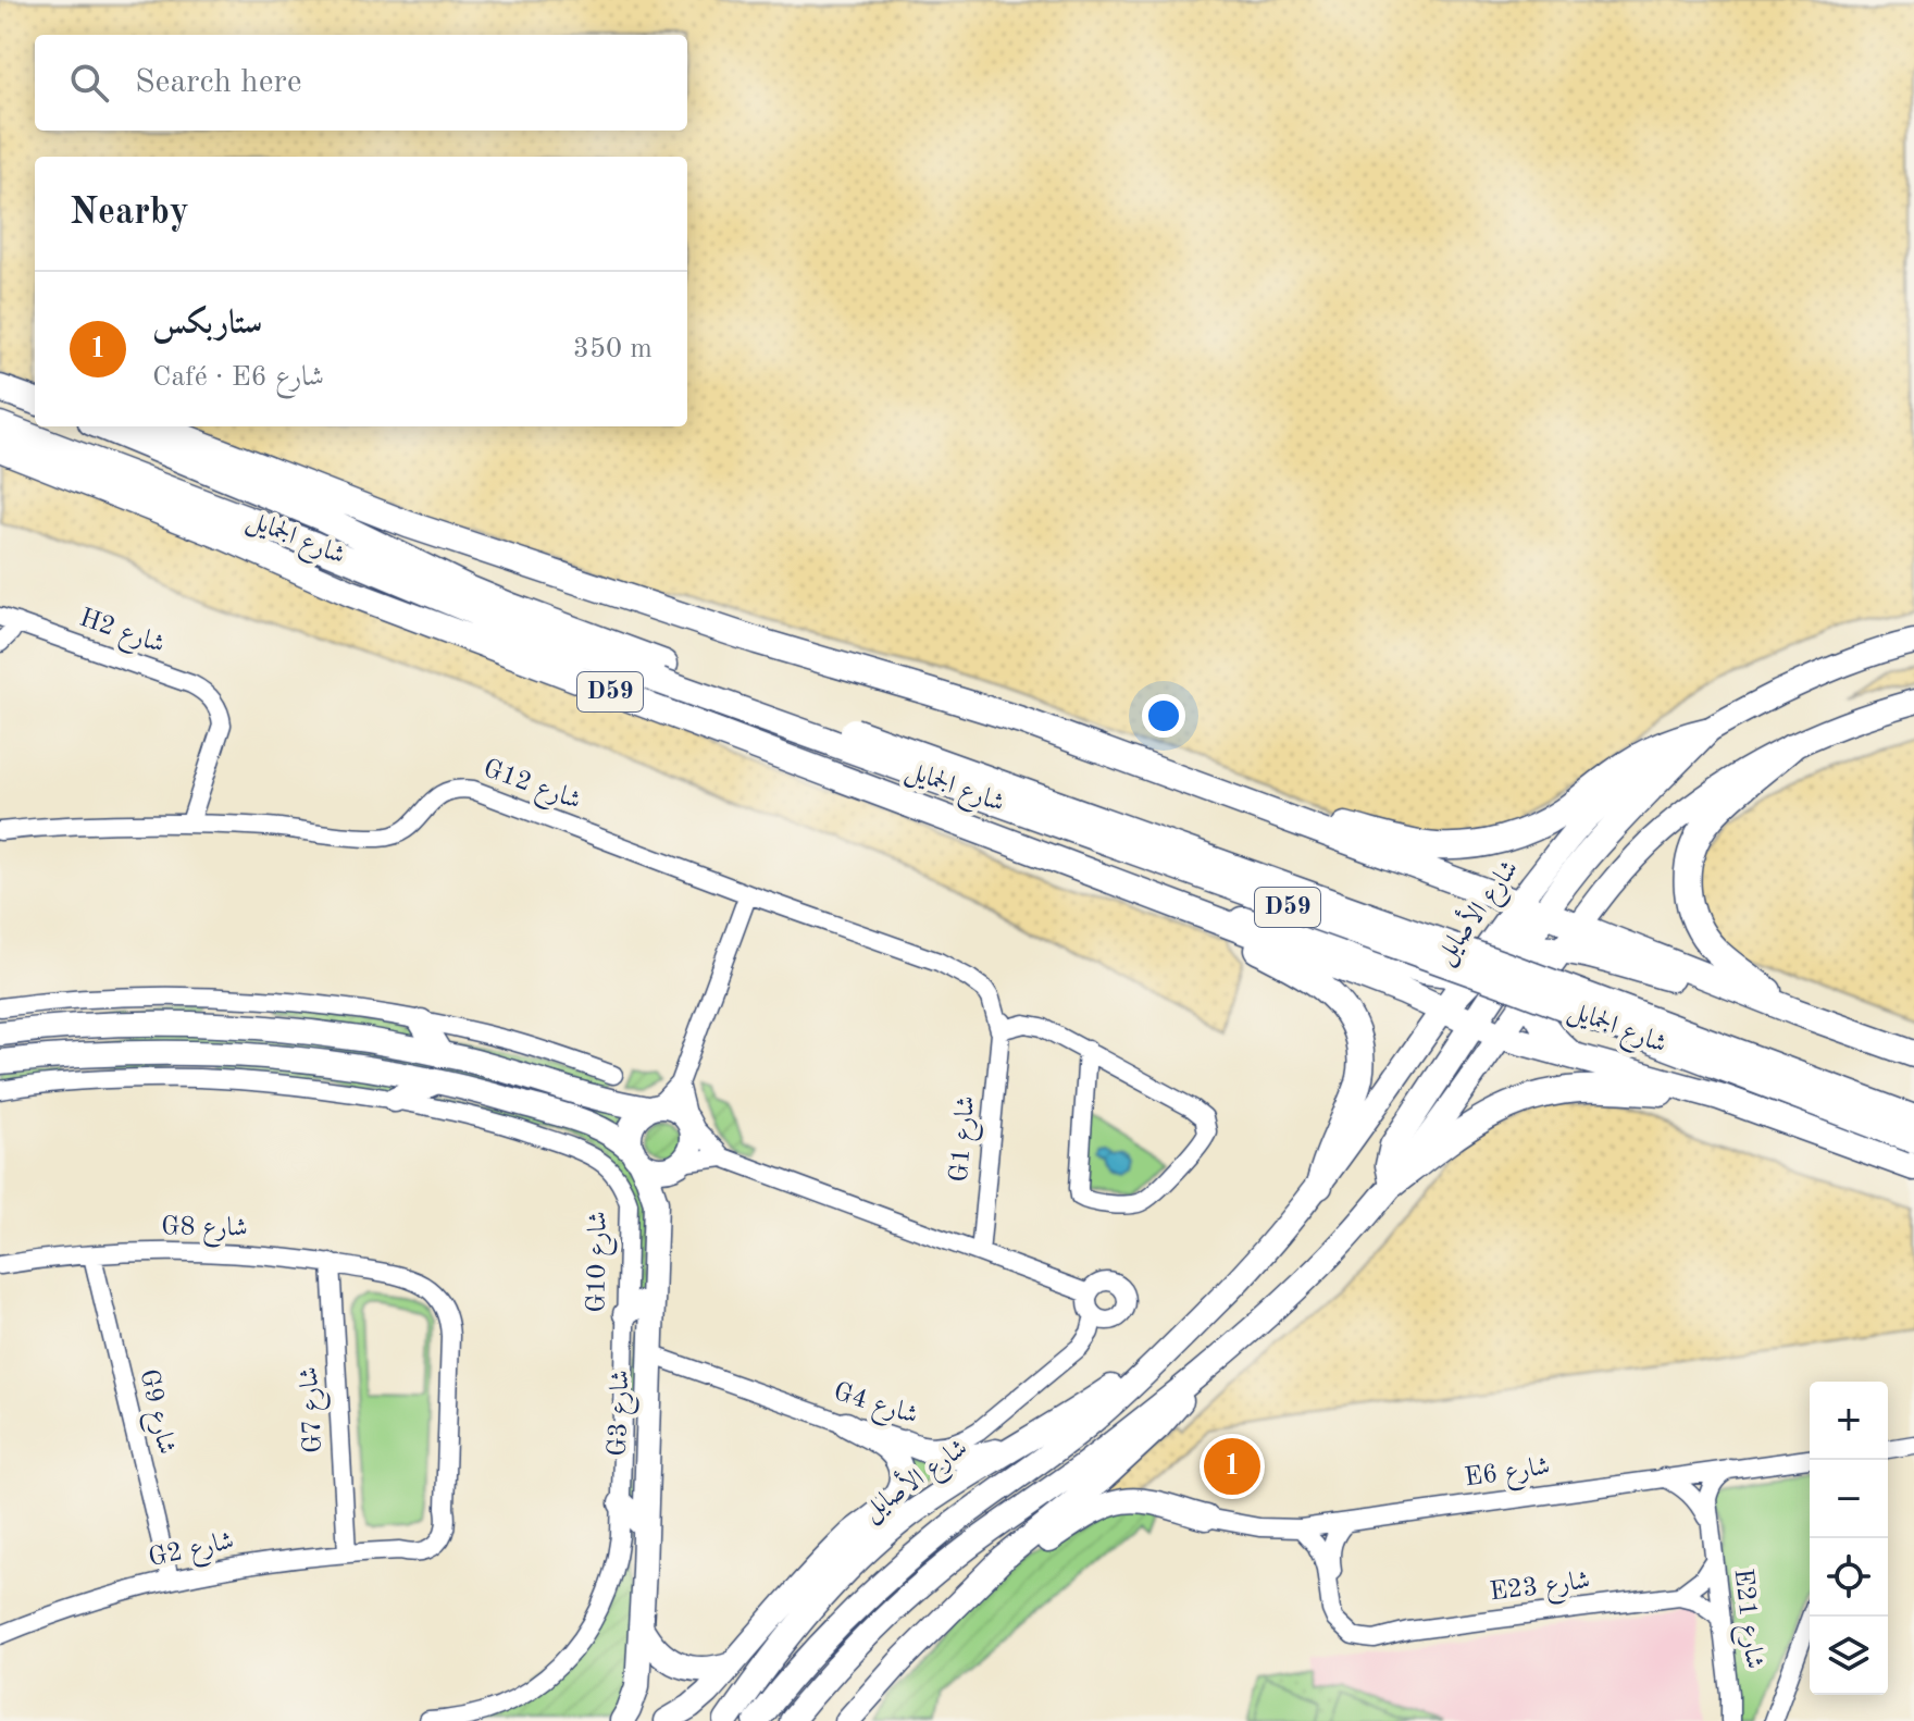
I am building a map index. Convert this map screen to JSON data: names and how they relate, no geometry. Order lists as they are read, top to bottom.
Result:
{
  "streets": {
    "main road": [
      "شارع الجمايل",
      "D59",
      "شارع الأصايل",
      "G3 شارع"
    ],
    "street": [
      "H2 شارع",
      "G12 شارع",
      "G1 شارع",
      "G8 شارع",
      "G10 شارع",
      "G4 شارع",
      "G7 شارع",
      "G9 شارع",
      "E6 شارع",
      "G2 شارع",
      "E23 شارع",
      "E21 شارع"
    ]
  },
  "crossings": [
    ["H2 شارع", "G12 شارع"],
    ["D59", "شارع الأصايل"],
    ["G12 شارع", "G1 شارع"],
    ["G8 شارع", "G7 شارع"],
    ["G8 شارع", "G9 شارع"],
    ["G8 شارع", "G2 شارع"],
    ["G4 شارع", "G3 شارع"],
    ["G7 شارع", "G2 شارع"],
    ["G9 شارع", "G2 شارع"],
    ["E6 شارع", "E21 شارع"]
  ],
  "page": {
    "search": "Search here",
    "heading": "Nearby",
    "list": [
      {
        "mark": "1",
        "name": "ستاربكس",
        "note": "Café · E6 شارع",
        "value": "350 m"
      }
    ],
    "map_buttons": ["+", "−"],
    "pins": "1"
  }
}
